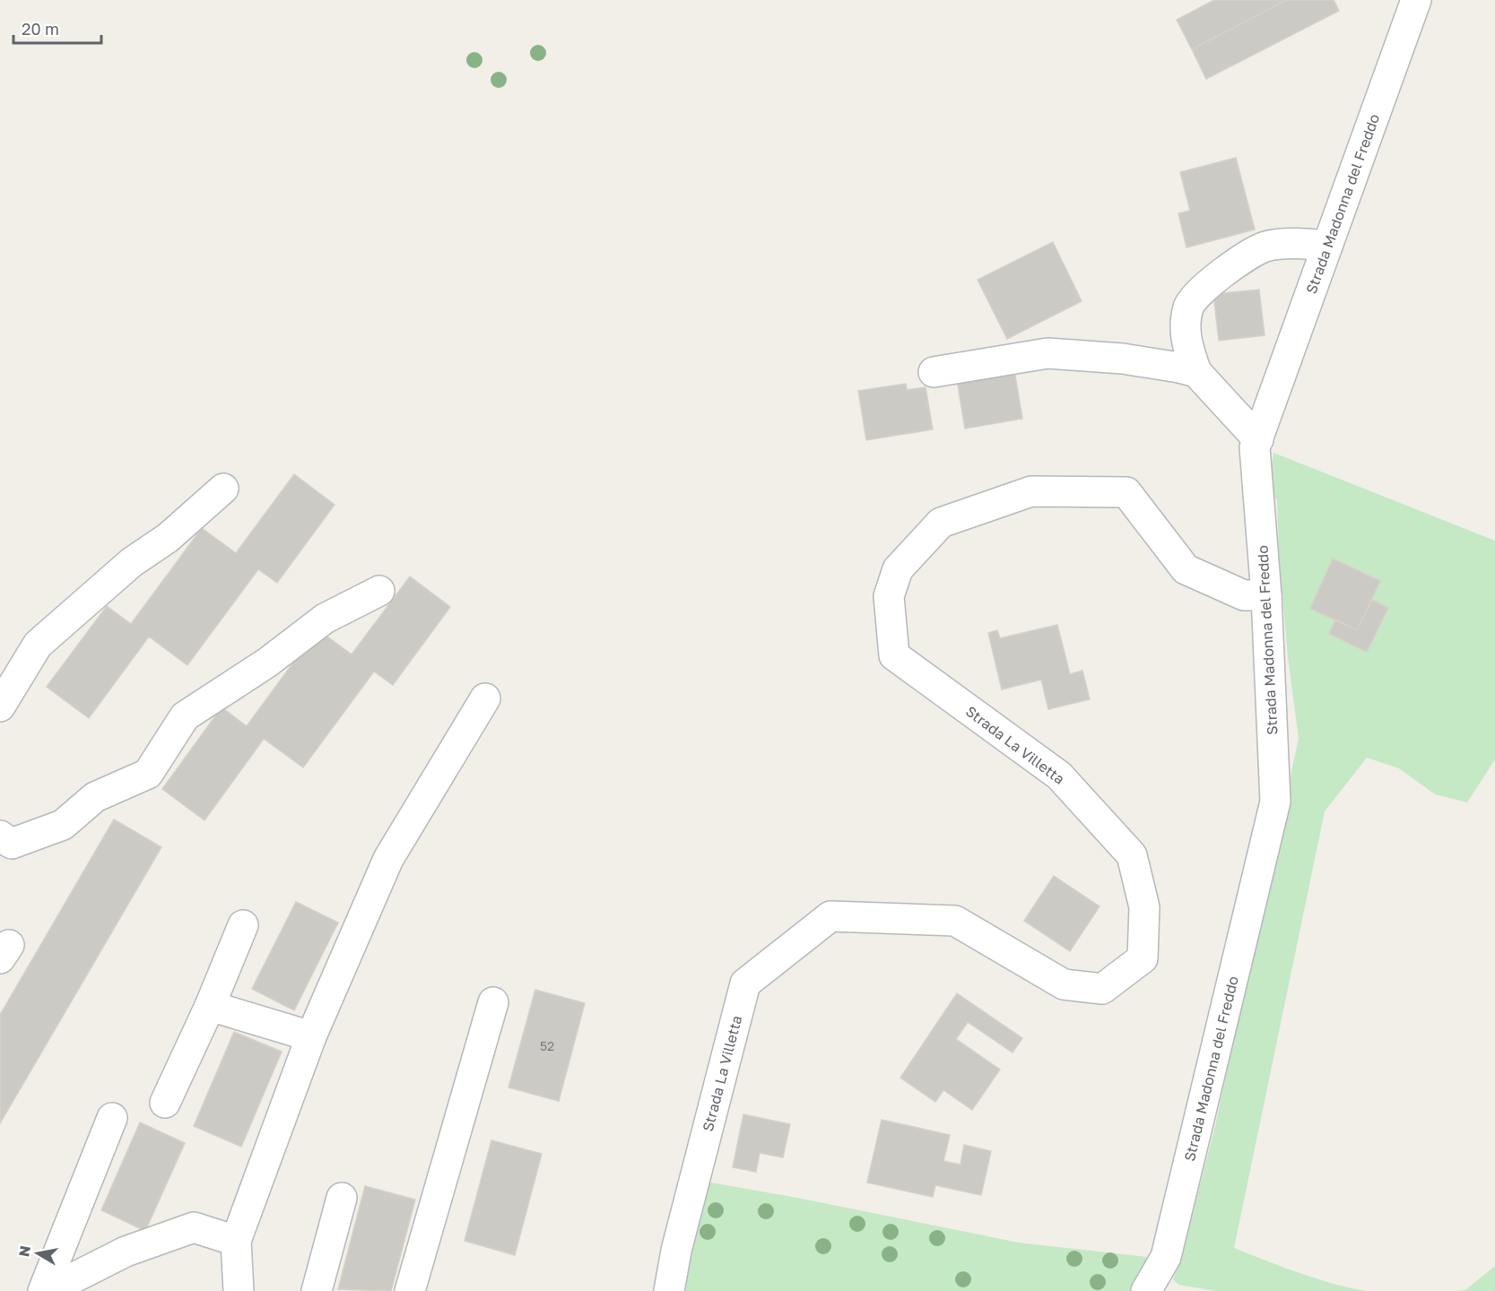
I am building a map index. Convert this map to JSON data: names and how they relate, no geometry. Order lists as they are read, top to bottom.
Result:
{
  "streets": {
    "street": ["Strada Madonna del Freddo", "Strada La Villetta"]
  },
  "crossings": [
    ["Strada Madonna del Freddo", "Strada La Villetta"]
  ],
  "house_numbers": ["52"],
  "scale_bar": "20 m",
  "north": "left"
}
